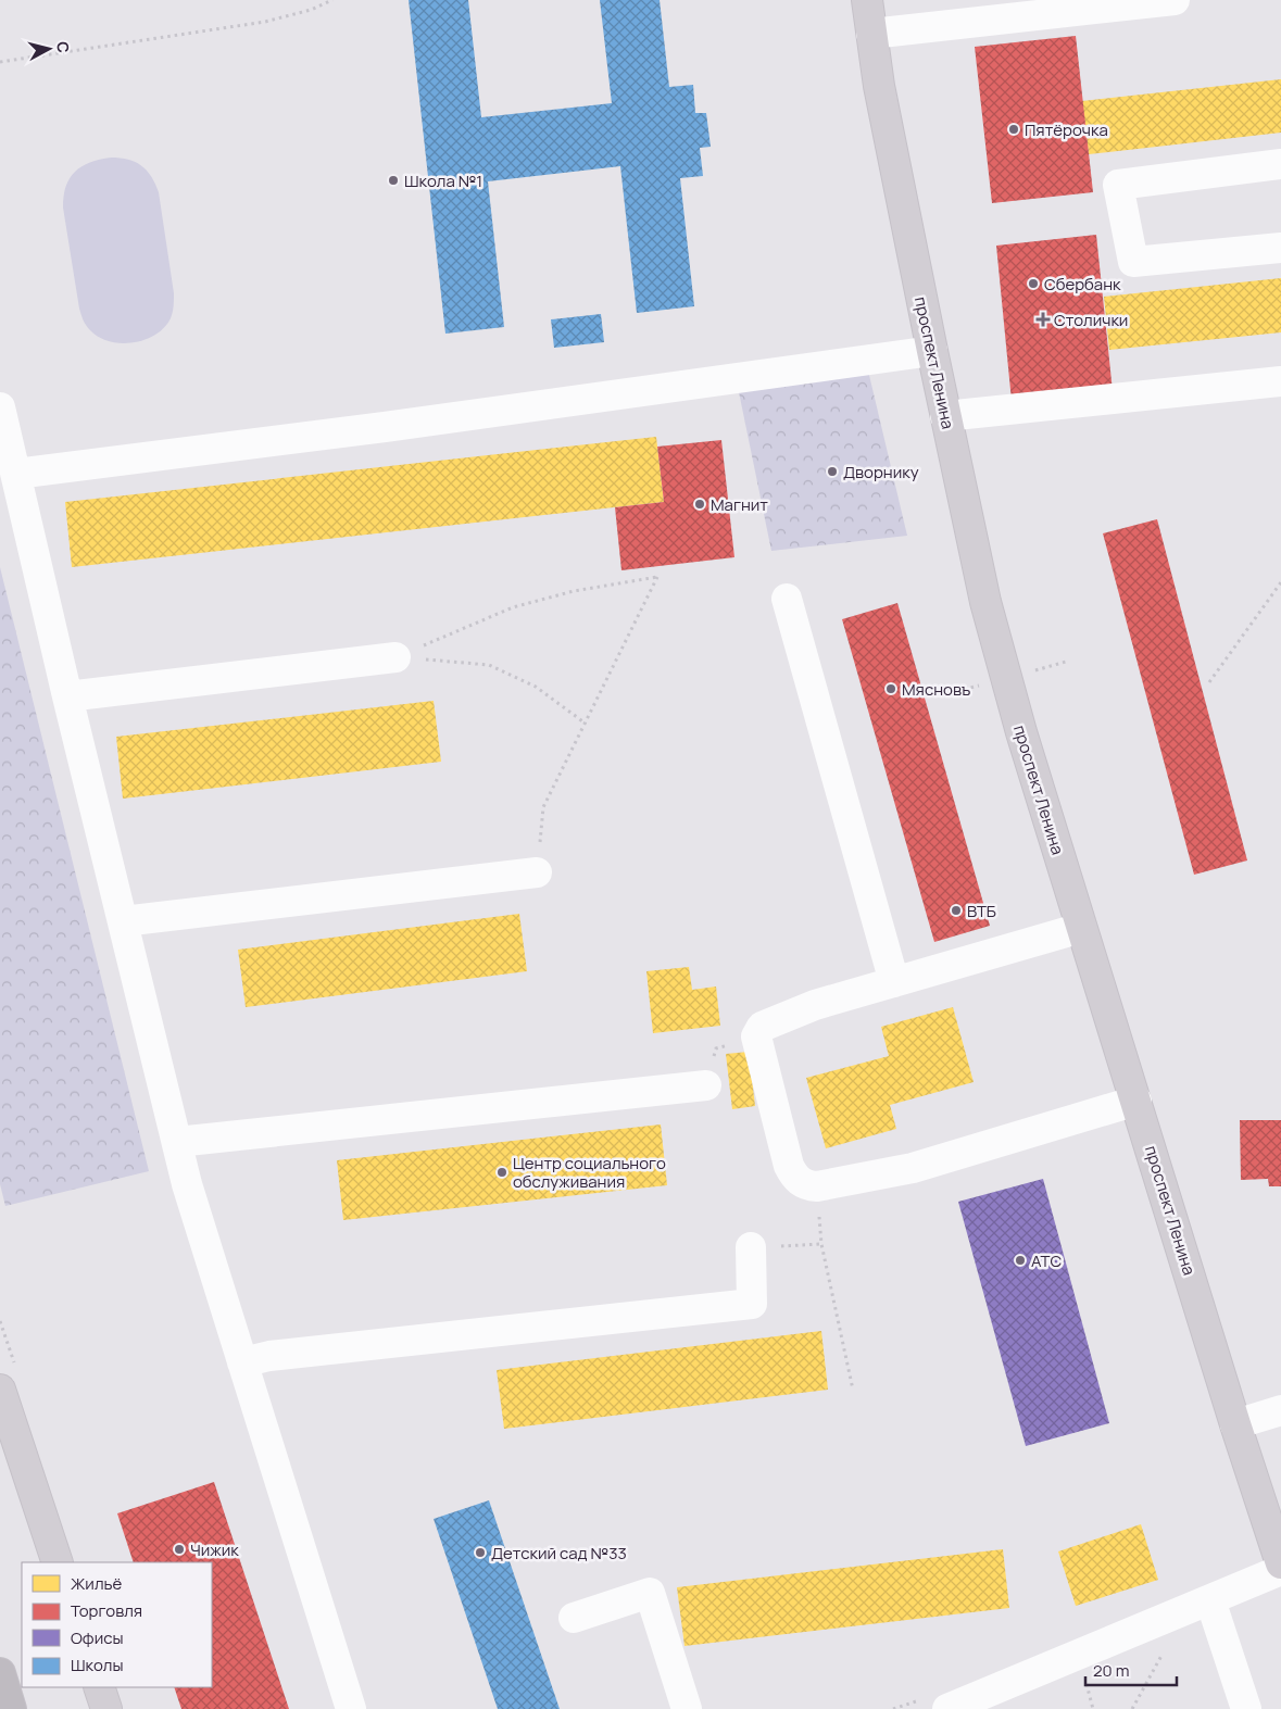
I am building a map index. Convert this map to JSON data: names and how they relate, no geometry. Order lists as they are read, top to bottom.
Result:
{
  "streets": {
    "main road": ["проспект Ленина"]
  },
  "places": {
    "other": [
      "Пятёрочка",
      "Школа №1",
      "Сбербанк",
      "Дворнику",
      "Магнит",
      "Мясновъ",
      "ВТБ",
      "Центр социального обслуживания",
      "АТС",
      "Чижик",
      "Детский сад №33"
    ],
    "health": ["Столички"]
  },
  "legend": [
    "Жильё",
    "Торговля",
    "Офисы",
    "Школы"
  ],
  "scale_bar": "20 m",
  "north": "right"
}
